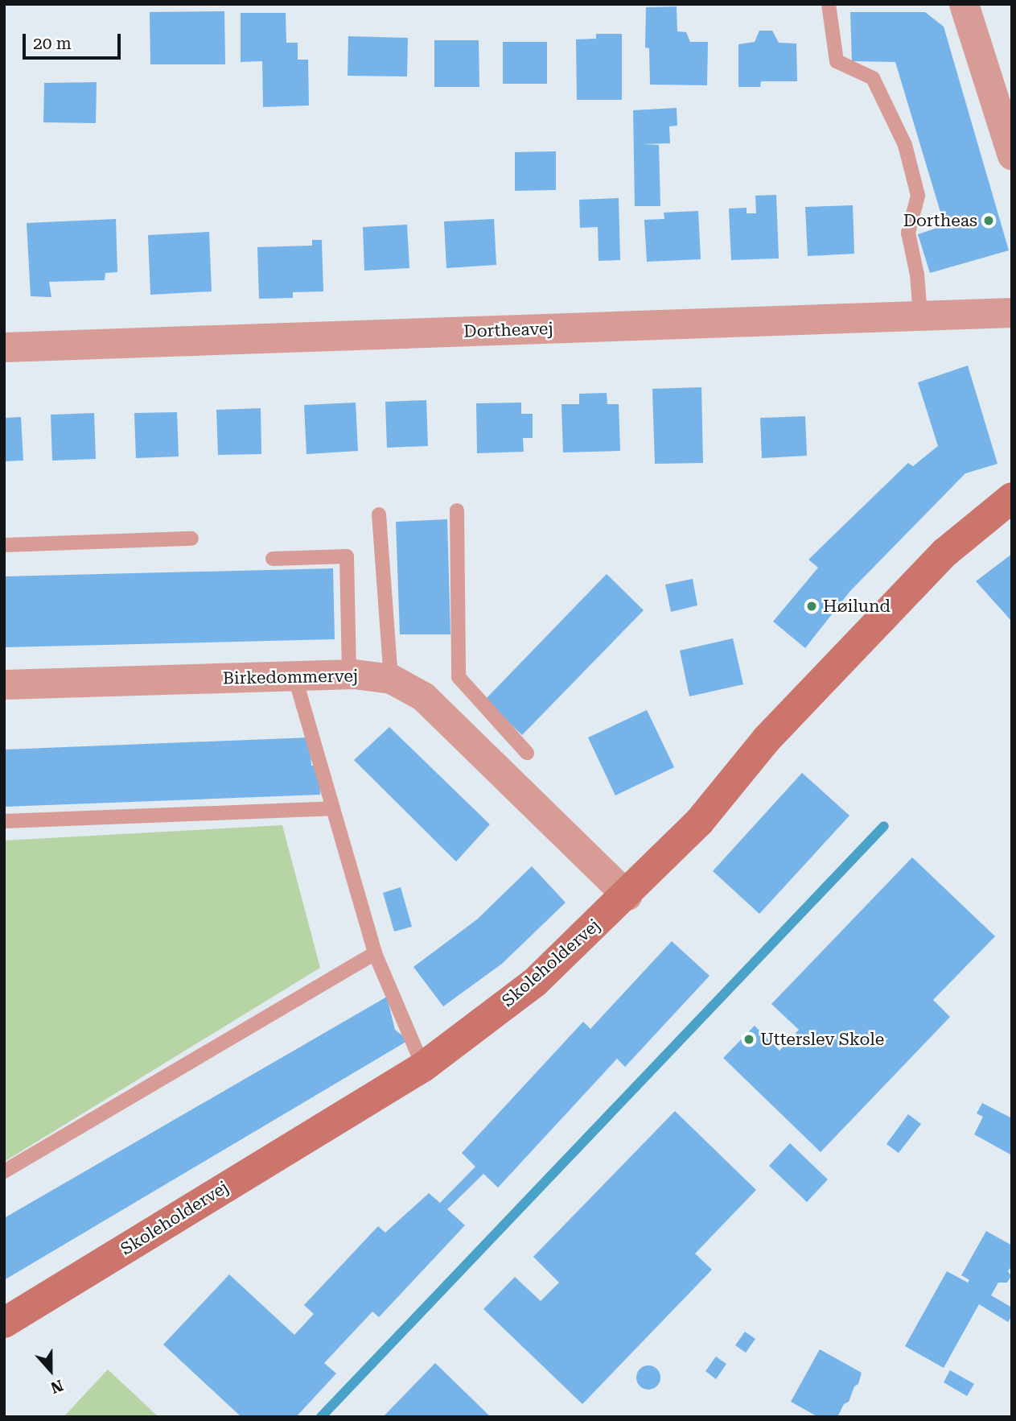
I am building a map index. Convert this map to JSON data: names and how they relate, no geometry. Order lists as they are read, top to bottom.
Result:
{
  "streets": {
    "street": ["Dortheavej", "Birkedommervej", "Skoleholdervej"]
  },
  "crossings": [
    ["Birkedommervej", "Skoleholdervej"]
  ],
  "places": ["Dortheas", "Høilund", "Utterslev Skole"],
  "scale_bar": "20 m",
  "north": "bottom"
}
